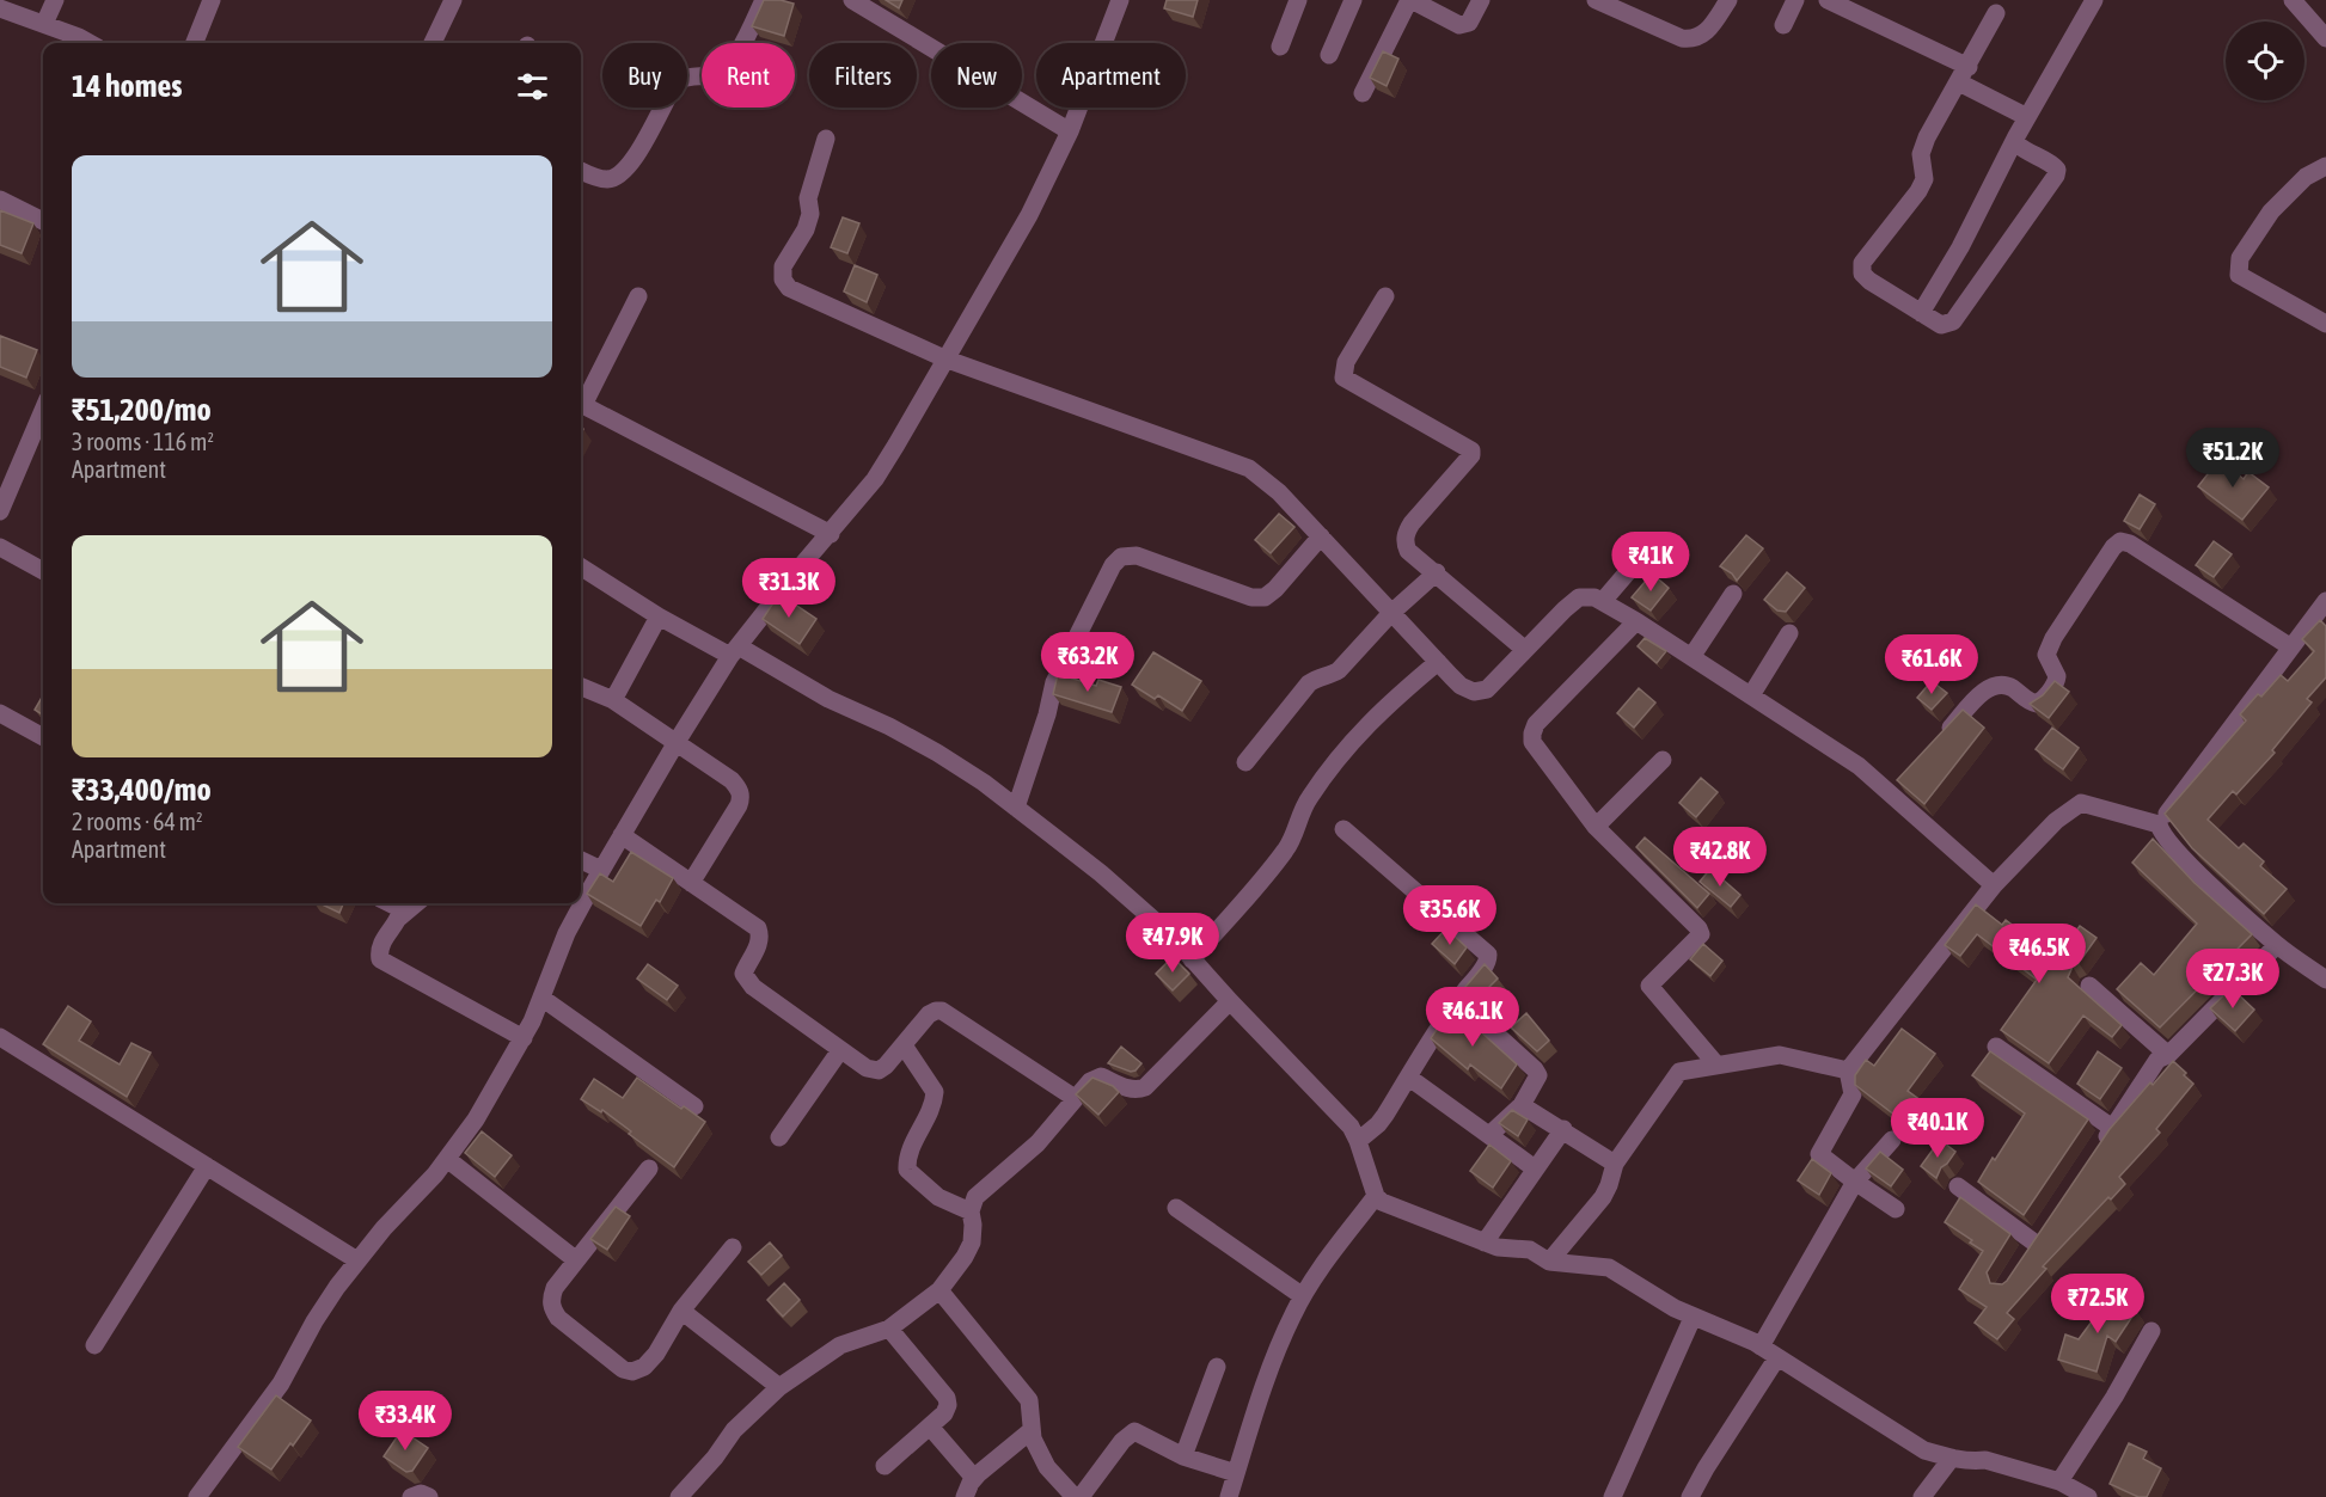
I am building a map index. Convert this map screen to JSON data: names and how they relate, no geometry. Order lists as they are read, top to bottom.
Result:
{
  "page": {
    "chip": [
      "Buy",
      "Rent",
      "Filters",
      "New",
      "Apartment"
    ],
    "heading": "14 homes",
    "list": [
      {
        "name": "₹51,200/mo",
        "note": "3 rooms · 116 m² · Apartment"
      },
      {
        "name": "₹33,400/mo",
        "note": "2 rooms · 64 m² · Apartment"
      }
    ],
    "price": [
      "₹51.2K",
      "₹41K",
      "₹31.3K",
      "₹63.2K",
      "₹61.6K",
      "₹42.8K",
      "₹35.6K",
      "₹47.9K",
      "₹46.5K",
      "₹27.3K",
      "₹46.1K",
      "₹40.1K",
      "₹72.5K",
      "₹33.4K"
    ]
  }
}
